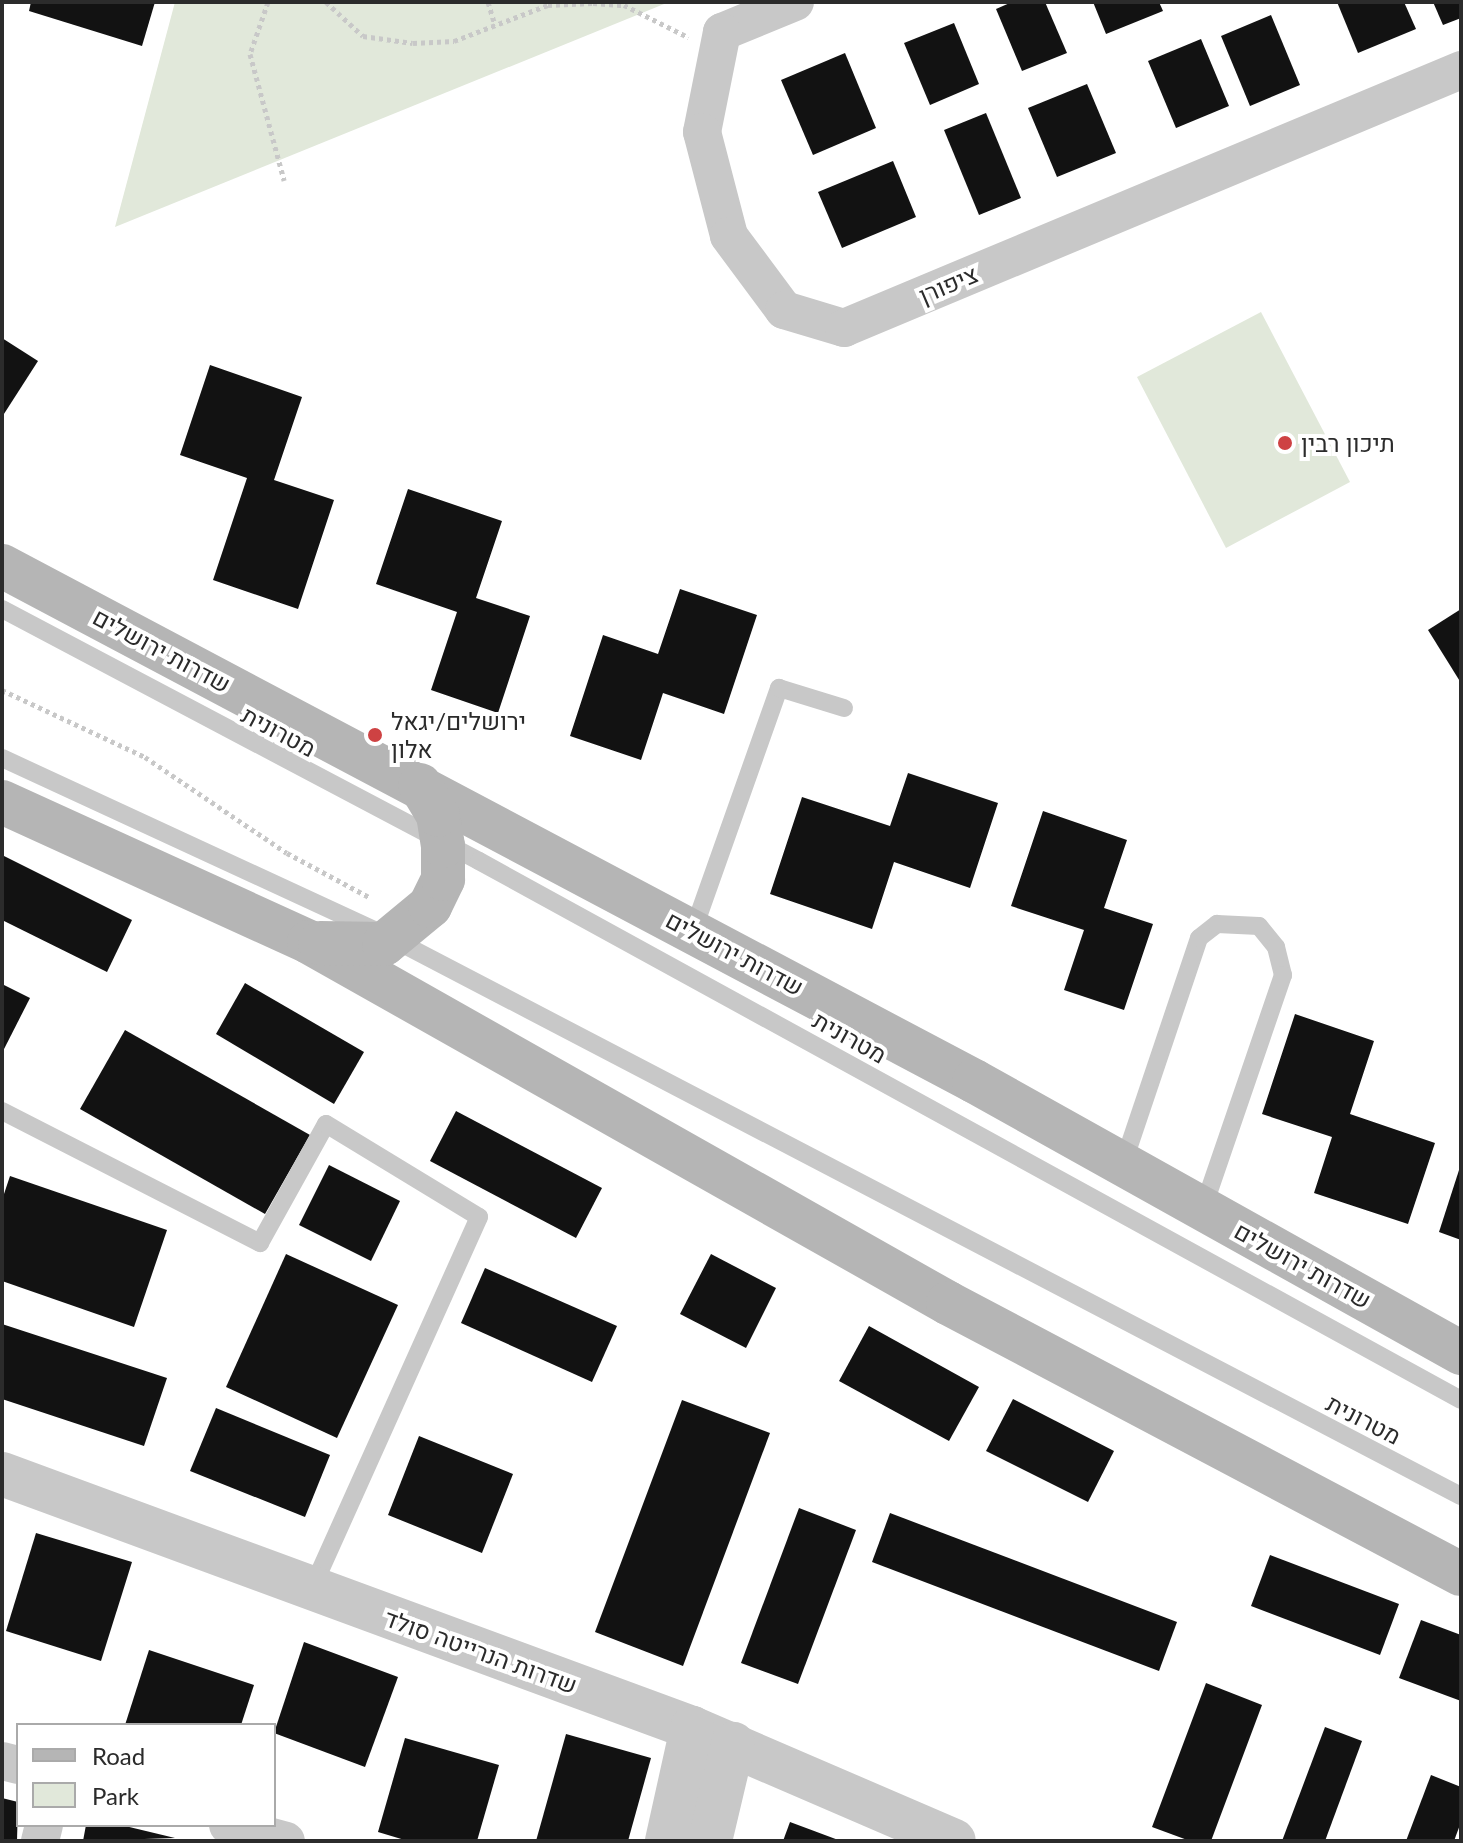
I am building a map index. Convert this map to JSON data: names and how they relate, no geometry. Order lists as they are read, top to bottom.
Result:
{
  "streets": {
    "main road": ["שדרות ירושלים"],
    "street": ["ציפורן", "שדרות הנרייטה סולד"],
    "lane": ["מטרונית"]
  },
  "places": ["תיכון רבין", "ירושלים/יגאל אלון"],
  "legend": ["Road", "Park"]
}
